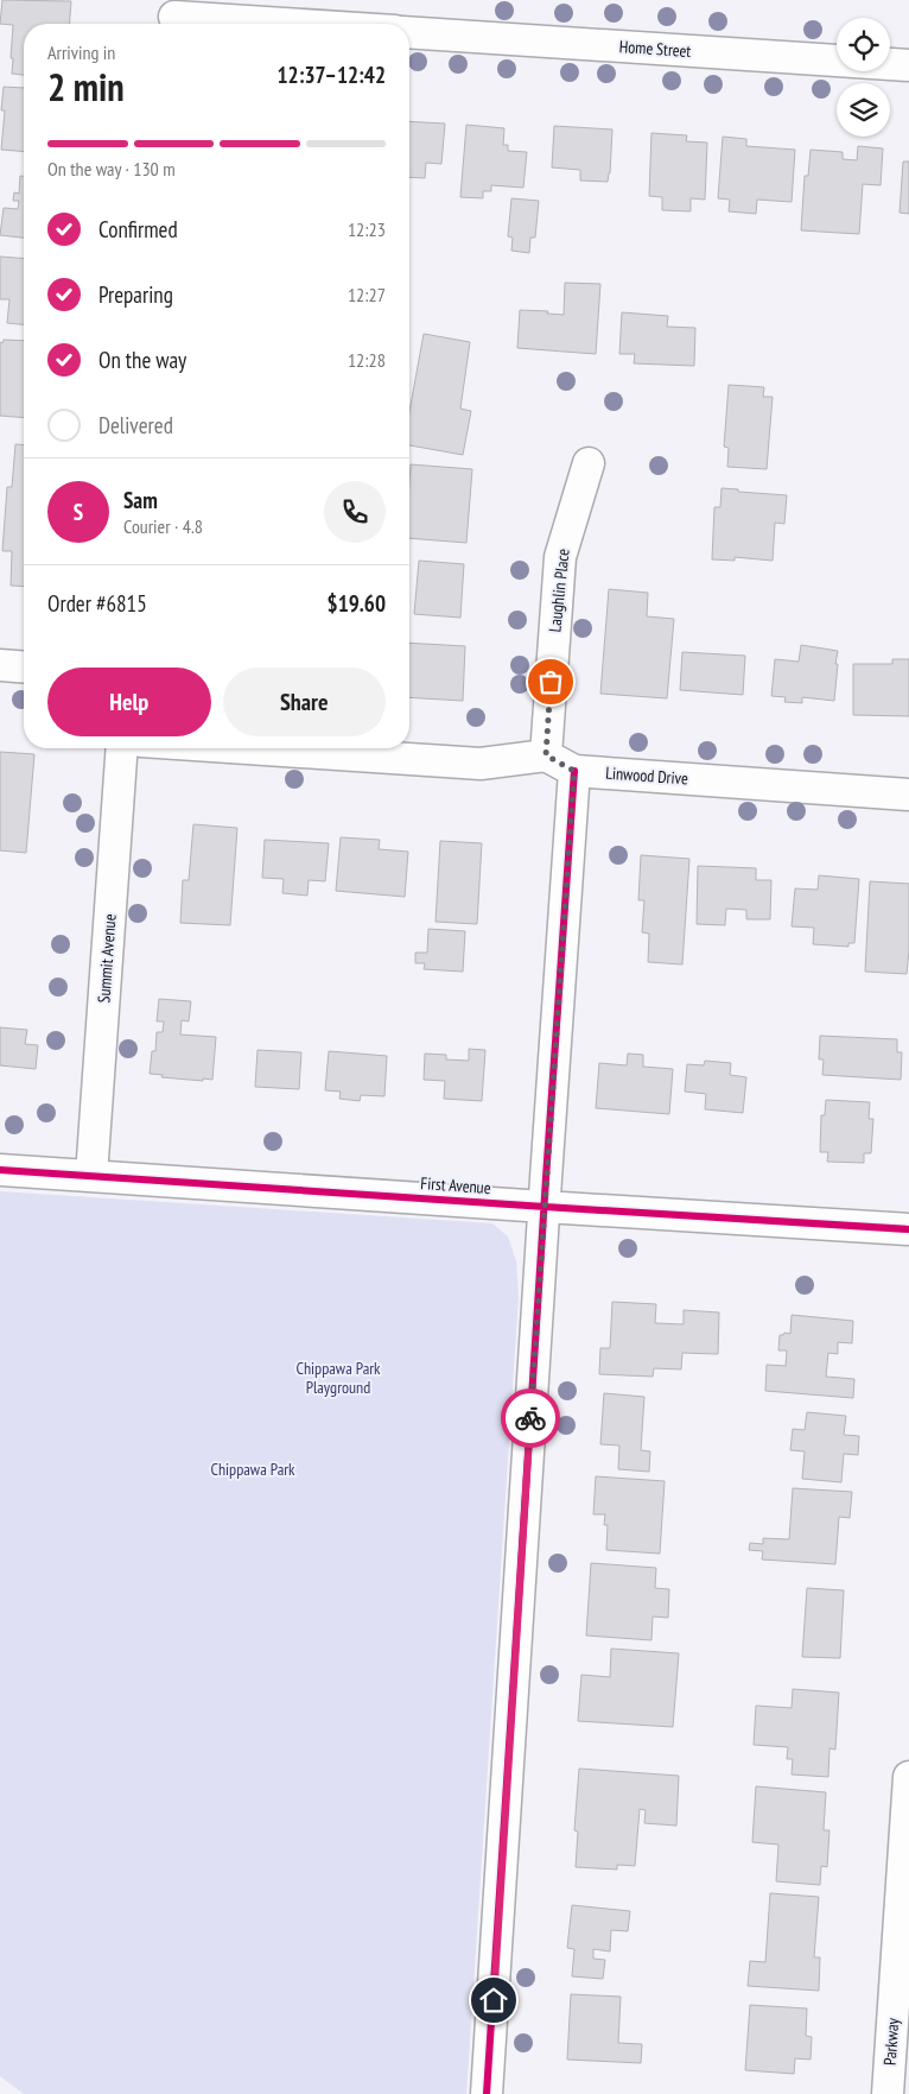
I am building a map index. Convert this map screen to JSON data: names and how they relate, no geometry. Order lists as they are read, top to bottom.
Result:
{
  "streets": {
    "street": [
      "Home Street",
      "Laughlin Place",
      "Linwood Drive",
      "Summit Avenue",
      "First Avenue",
      "Parkway"
    ]
  },
  "crossings": [
    ["Laughlin Place", "Linwood Drive"],
    ["Summit Avenue", "First Avenue"]
  ],
  "parks": ["Chippawa Park Playground", "Chippawa Park"],
  "page": {
    "heading": ["2 min", "Arriving in", "12:37–12:42"],
    "panel": [
      "Sam",
      "Courier · 4.8",
      "Order #6815",
      "$19.60"
    ],
    "bar": "On the way · 130 m",
    "list": [
      ["Confirmed", "12:23"],
      ["Preparing", "12:27"],
      ["On the way", "12:28"],
      "Delivered"
    ],
    "round": "S",
    "buttons": ["Help", "Share"]
  }
}
